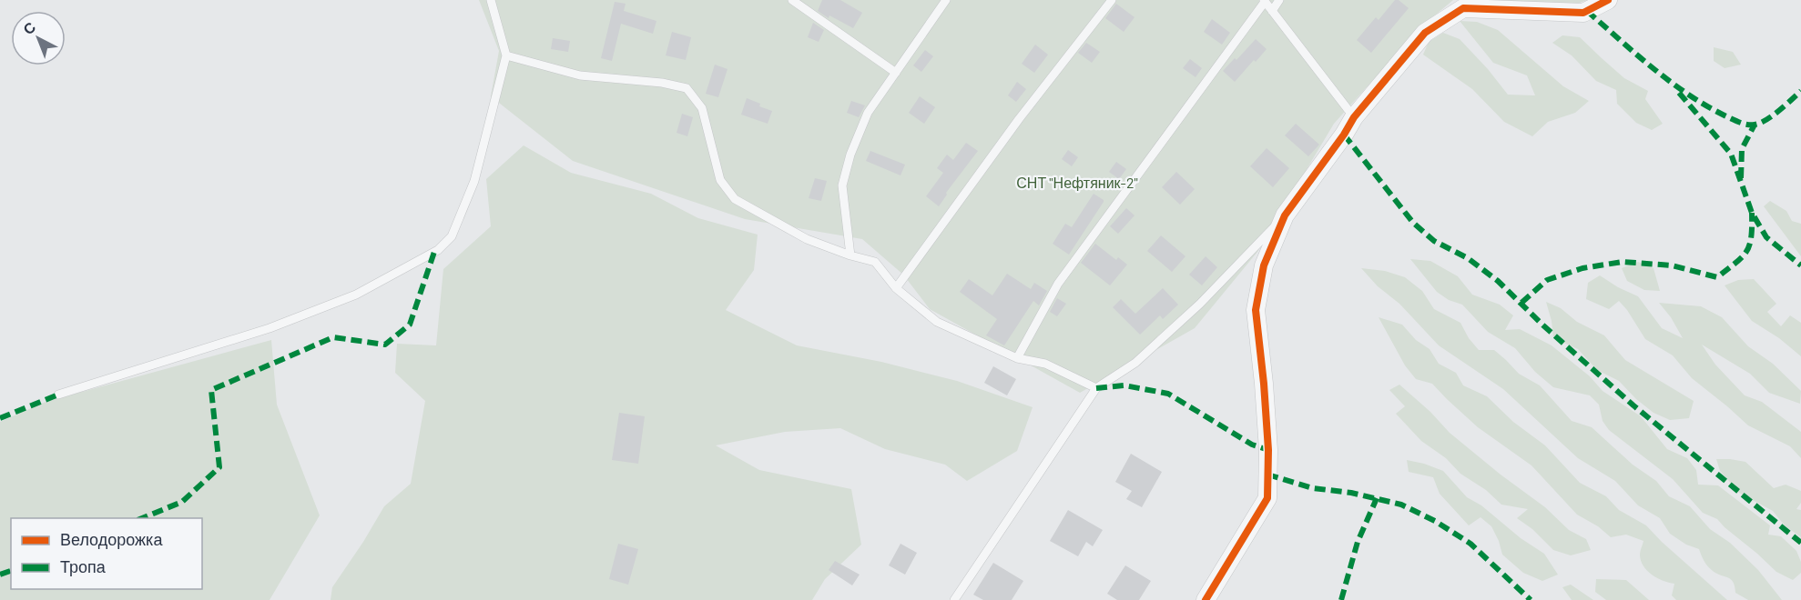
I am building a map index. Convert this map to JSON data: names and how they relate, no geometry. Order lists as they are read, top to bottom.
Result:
{
  "parks": ["СНТ \"Нефтяник-2\""],
  "legend": ["Велодорожка", "Тропа"],
  "north": "top left"
}
